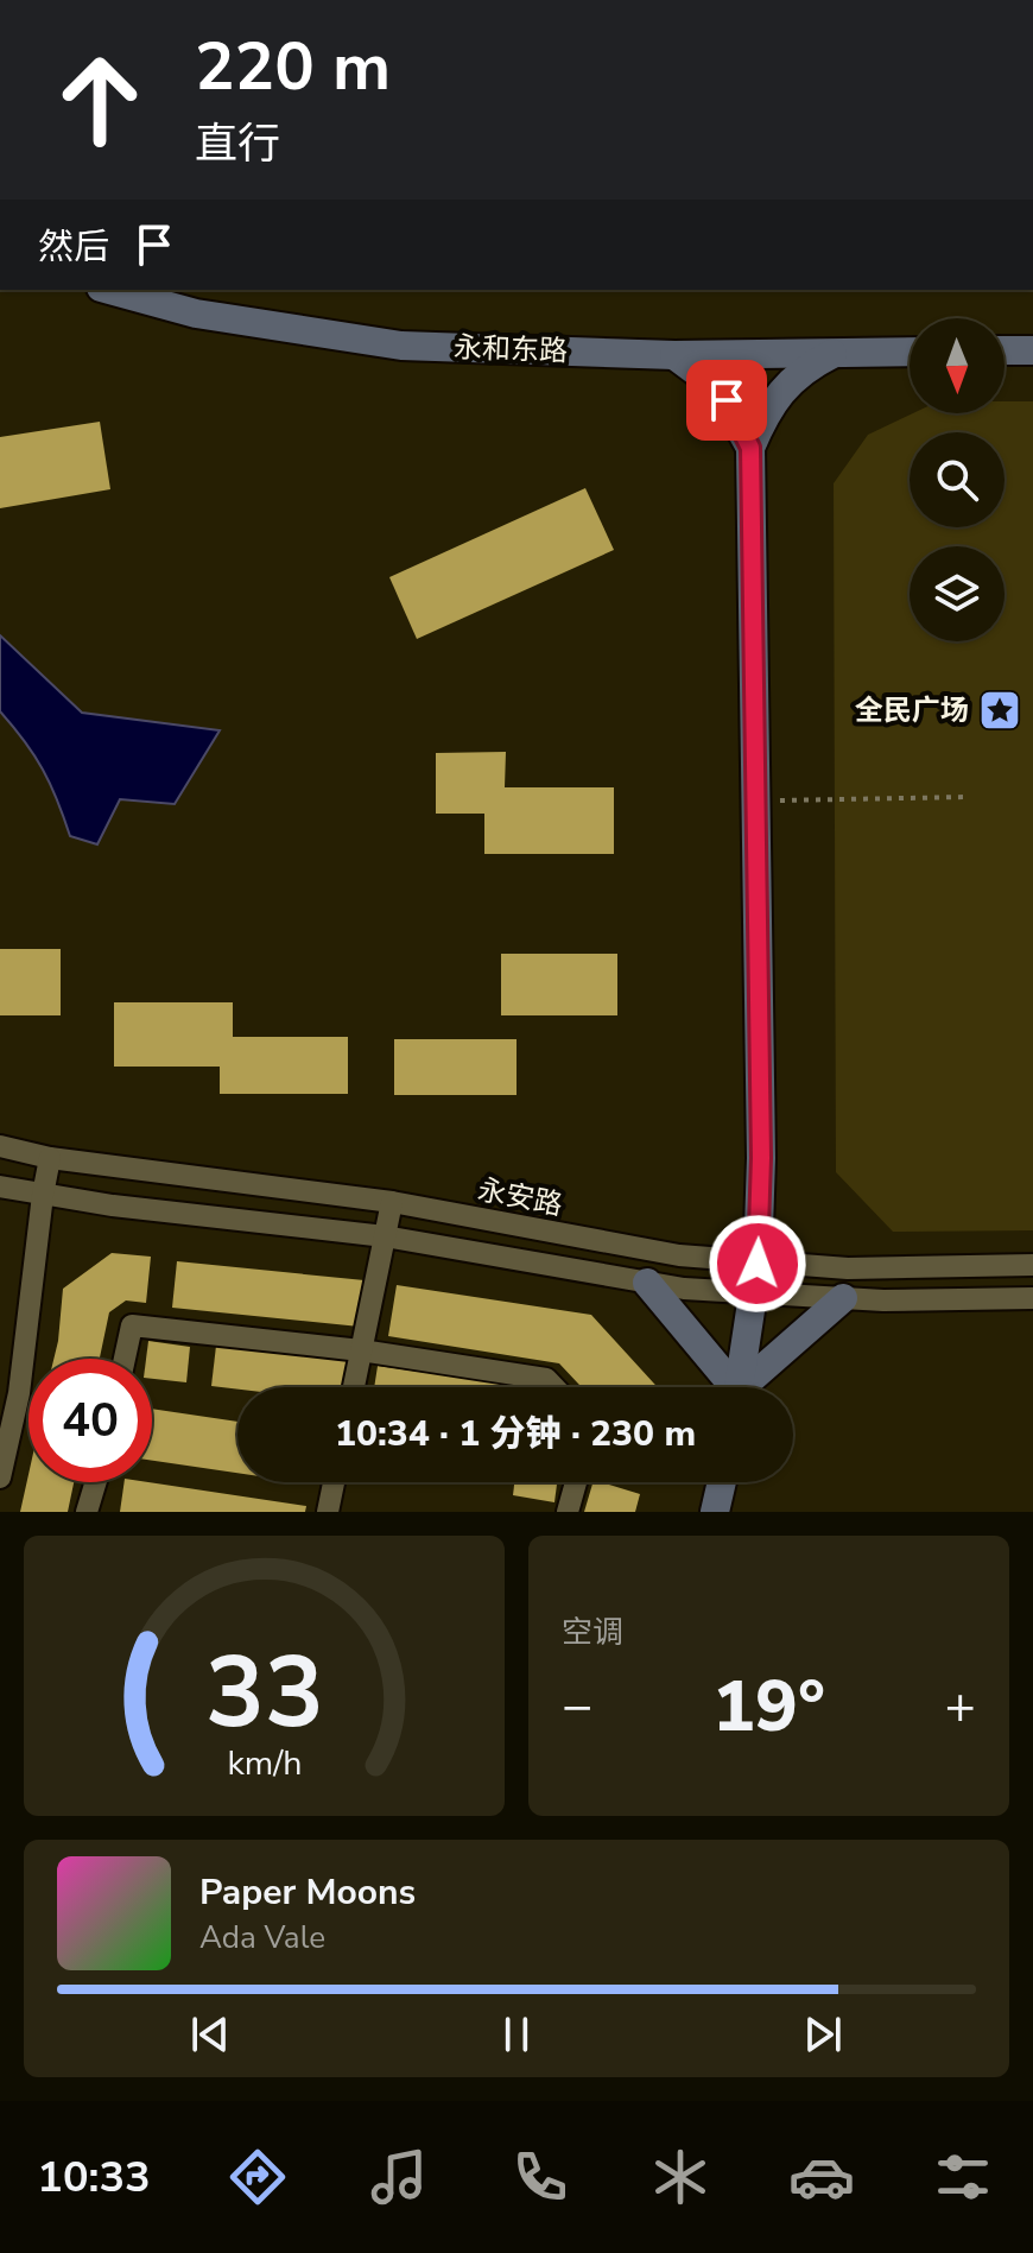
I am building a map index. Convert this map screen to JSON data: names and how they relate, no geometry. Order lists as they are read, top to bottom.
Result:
{
  "streets": {
    "street": ["永和东路", "永安路"]
  },
  "places": {
    "place": ["全民广场"]
  },
  "north": "bottom",
  "page": {
    "turn": ["220 m", "直行"],
    "then": "然后",
    "limit": "40",
    "trip": "10:34 · 1 分钟 · 230 m",
    "tile": "空调",
    "heat": ["−", "19°", "+"],
    "song": ["Paper Moons", "Ada Vale"],
    "tabs": "10:33",
    "gauge": ["33", "km/h"]
  }
}
